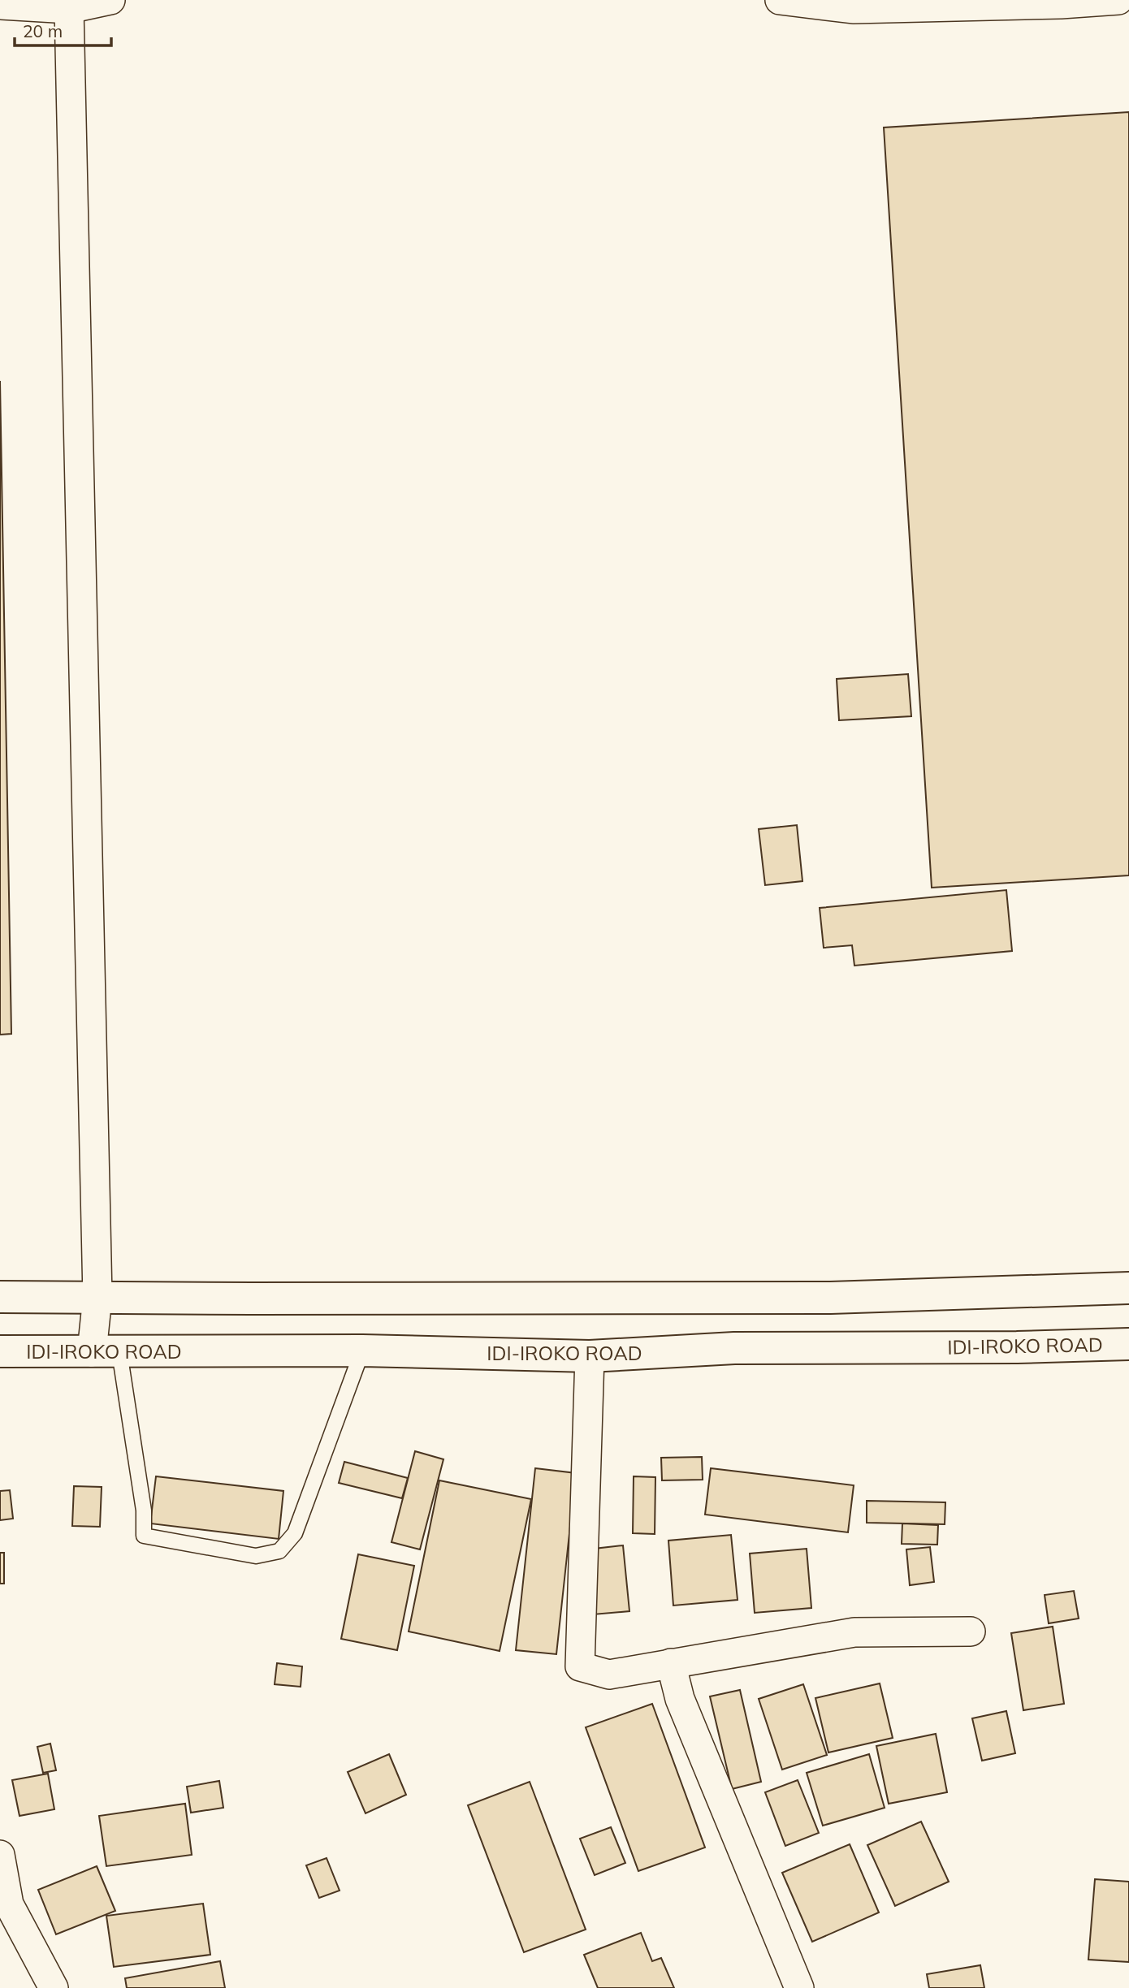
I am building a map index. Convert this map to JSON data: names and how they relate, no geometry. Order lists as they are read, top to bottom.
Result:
{
  "streets": {
    "highway": ["IDI-IROKO ROAD"]
  },
  "scale_bar": "20 m"
}
